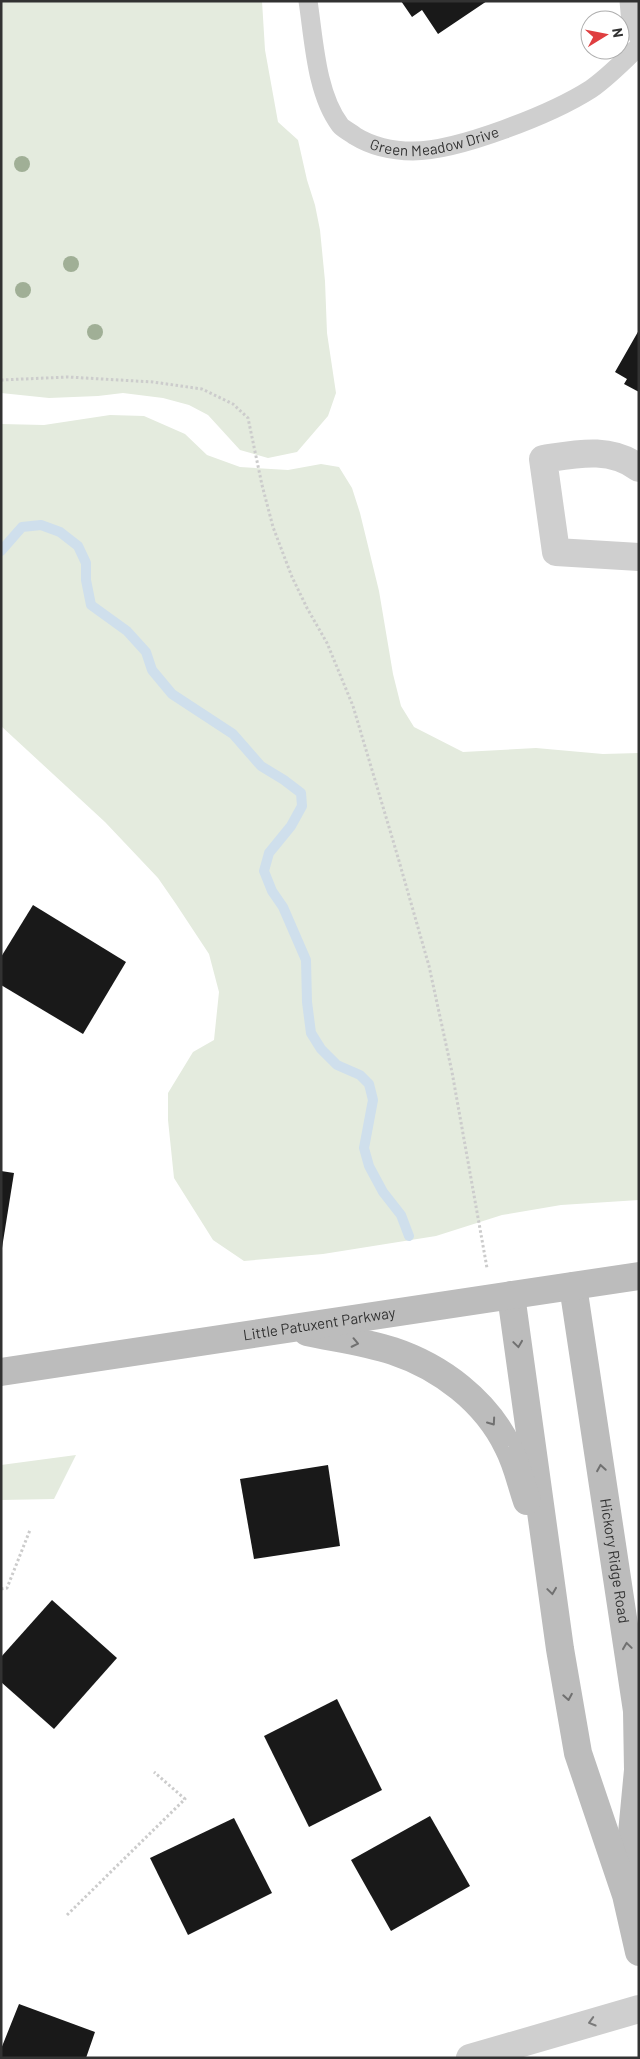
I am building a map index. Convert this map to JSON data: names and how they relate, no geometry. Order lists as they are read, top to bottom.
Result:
{
  "streets": {
    "street": ["Little Patuxent Parkway", "Hickory Ridge Road"],
    "lane": ["Green Meadow Drive"]
  },
  "crossings": [
    ["Little Patuxent Parkway", "Hickory Ridge Road"]
  ],
  "north": "right"
}
